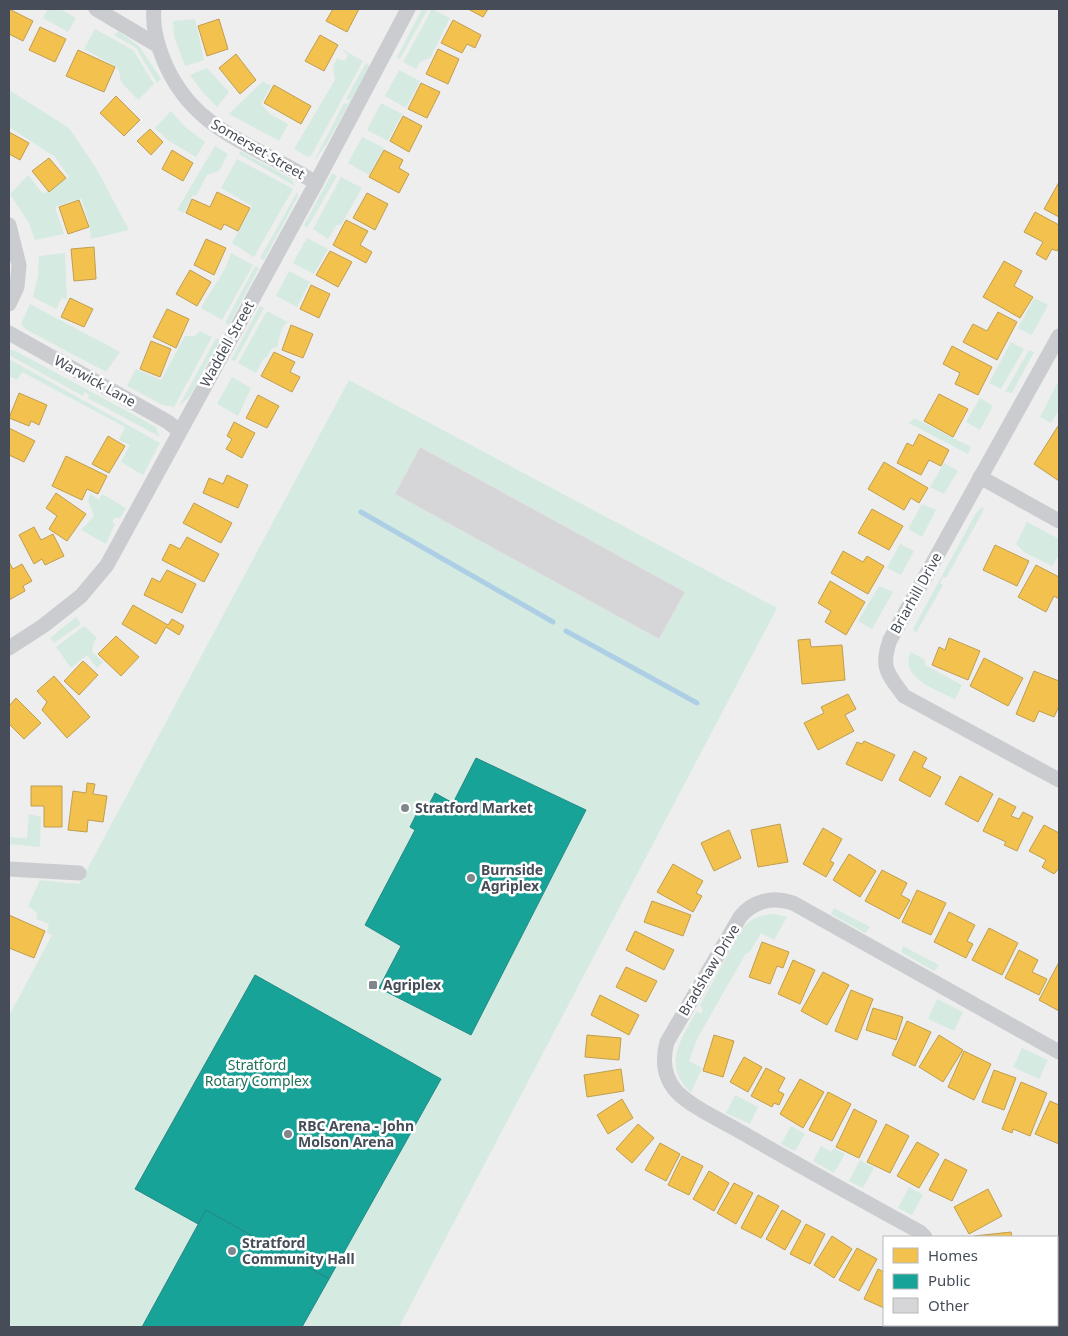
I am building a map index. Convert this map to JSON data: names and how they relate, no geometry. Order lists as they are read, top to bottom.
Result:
{
  "streets": {
    "street": [
      "Somerset Street",
      "Waddell Street",
      "Warwick Lane",
      "Briarhill Drive",
      "Bradshaw Drive"
    ]
  },
  "crossings": [
    ["Somerset Street", "Waddell Street"],
    ["Waddell Street", "Warwick Lane"]
  ],
  "parks": ["Stratford Rotary Complex"],
  "places": {
    "other": [
      "Stratford Market",
      "Burnside Agriplex",
      "RBC Arena - John Molson Arena",
      "Stratford Community Hall"
    ],
    "transit": ["Agriplex"]
  },
  "legend": ["Homes", "Public", "Other"]
}
